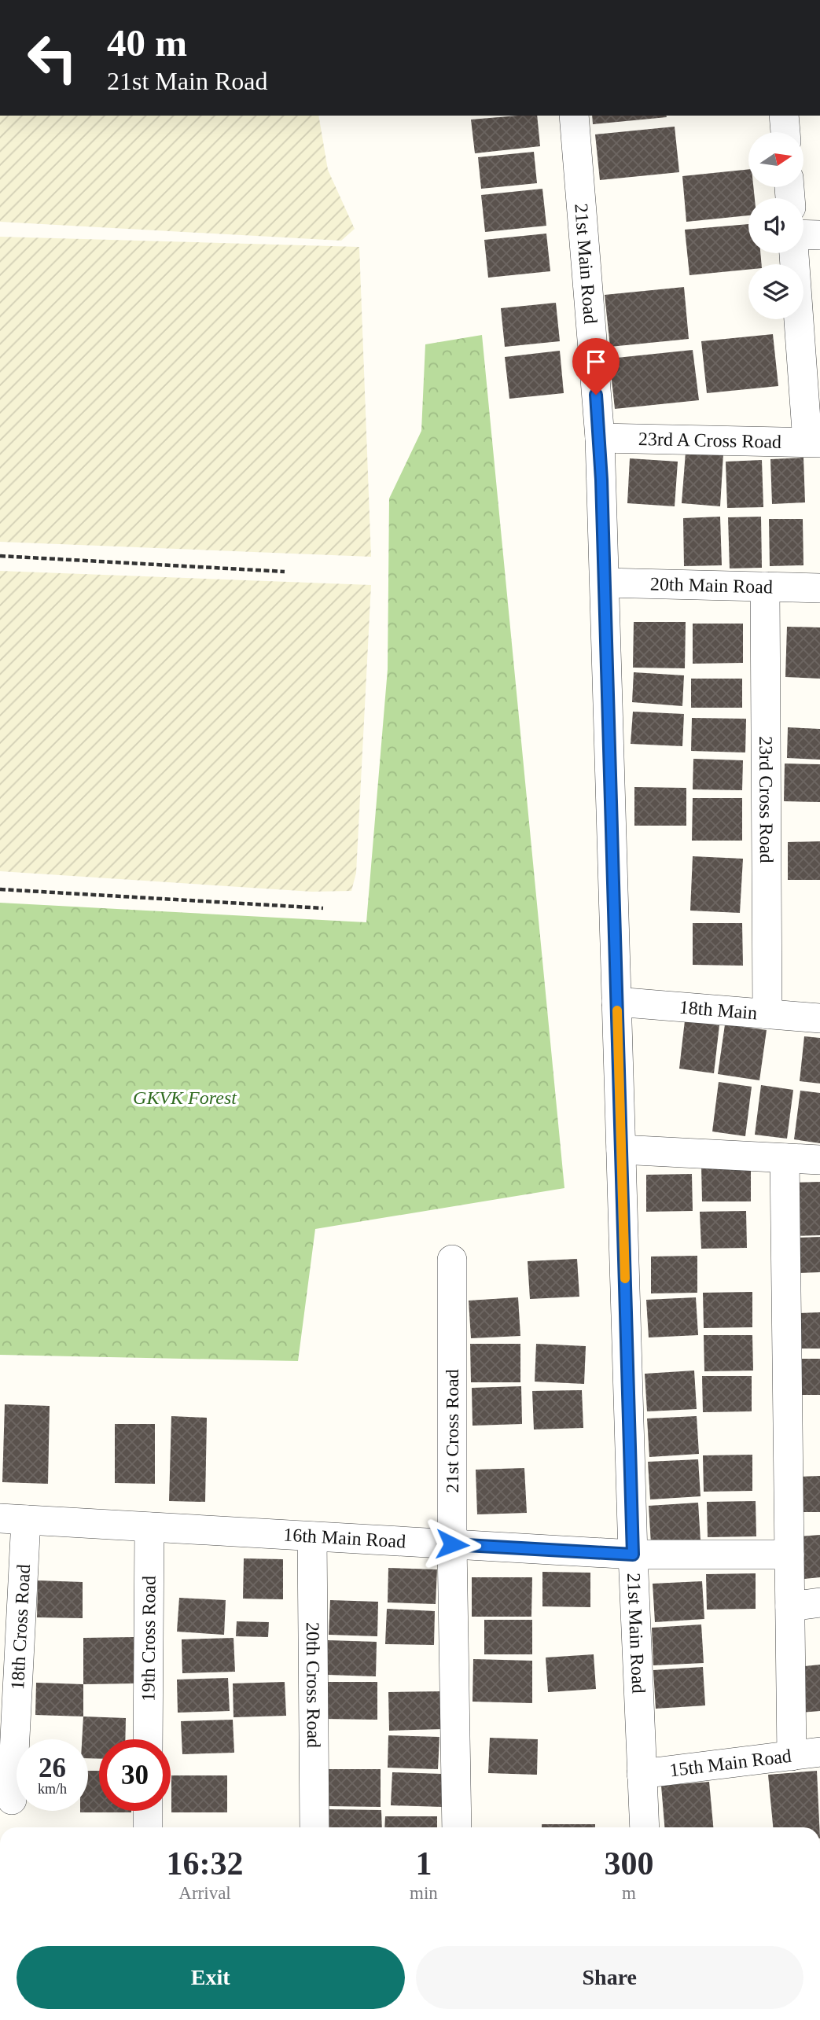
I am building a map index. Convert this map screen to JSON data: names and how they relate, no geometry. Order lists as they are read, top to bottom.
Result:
{
  "streets": {
    "street": [
      "21st Main Road",
      "23rd A Cross Road",
      "20th Main Road",
      "23rd Cross Road",
      "18th Main",
      "21st Cross Road",
      "16th Main Road",
      "18th Cross Road",
      "19th Cross Road",
      "20th Cross Road",
      "15th Main Road"
    ]
  },
  "crossings": [
    ["21st Main Road", "23rd A Cross Road"],
    ["21st Main Road", "20th Main Road"],
    ["21st Main Road", "18th Main"],
    ["21st Main Road", "16th Main Road"],
    ["21st Main Road", "15th Main Road"],
    ["20th Main Road", "23rd Cross Road"],
    ["23rd Cross Road", "18th Main"],
    ["21st Cross Road", "16th Main Road"],
    ["16th Main Road", "18th Cross Road"],
    ["16th Main Road", "19th Cross Road"],
    ["16th Main Road", "20th Cross Road"]
  ],
  "parks": ["GKVK Forest"],
  "north": "right",
  "page": {
    "turn": ["40 m", "21st Main Road"],
    "speed": "26 km/h",
    "limit": "30",
    "eta": [
      "16:32",
      "Arrival",
      "1",
      "min",
      "300",
      "m"
    ],
    "buttons": ["Exit", "Share"]
  }
}
